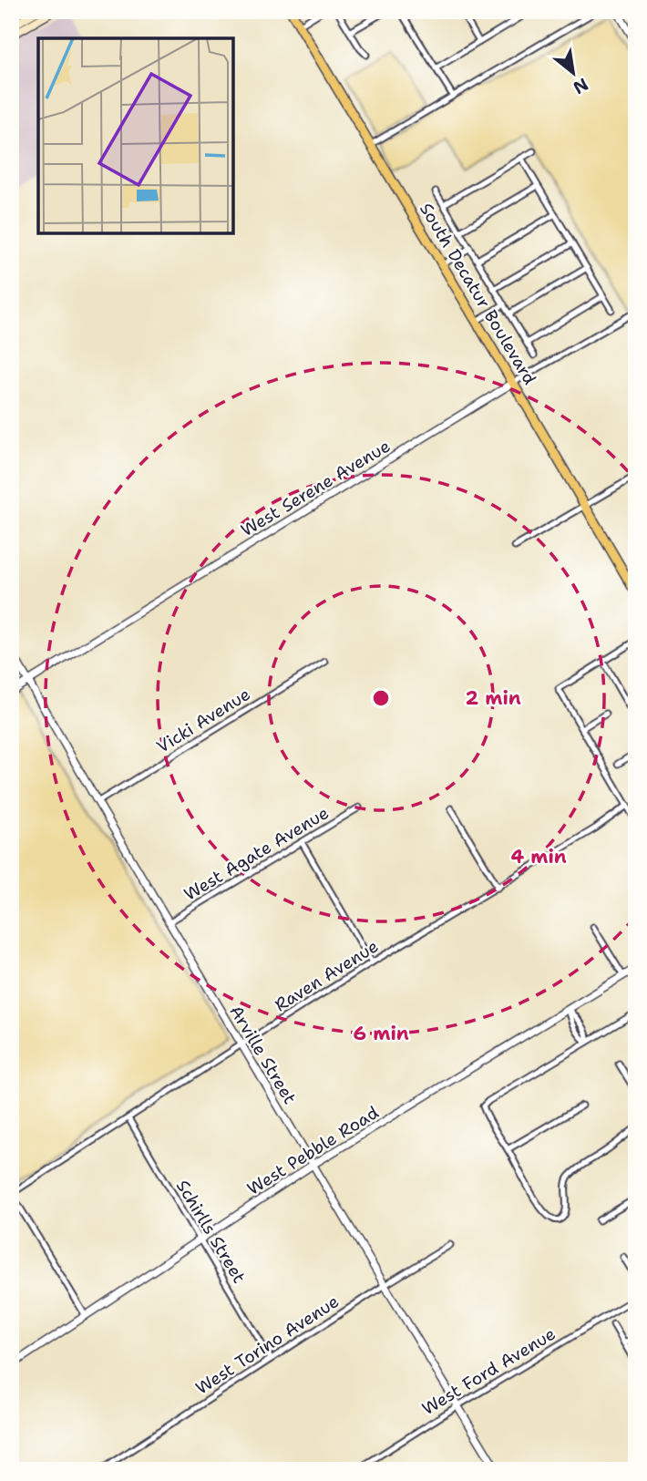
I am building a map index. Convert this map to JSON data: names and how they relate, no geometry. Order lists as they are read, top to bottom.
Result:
{
  "streets": {
    "main road": ["South Decatur Boulevard"],
    "street": [
      "West Serene Avenue",
      "Vicki Avenue",
      "West Agate Avenue",
      "Raven Avenue",
      "Arville Street",
      "West Pebble Road",
      "Schirlls Street",
      "West Torino Avenue",
      "West Ford Avenue"
    ]
  },
  "crossings": [
    ["South Decatur Boulevard", "West Serene Avenue"],
    ["West Serene Avenue", "Arville Street"],
    ["Vicki Avenue", "Arville Street"],
    ["West Agate Avenue", "Arville Street"],
    ["Raven Avenue", "Arville Street"],
    ["Raven Avenue", "Schirlls Street"],
    ["Arville Street", "West Pebble Road"],
    ["Arville Street", "West Torino Avenue"],
    ["Arville Street", "West Ford Avenue"],
    ["West Pebble Road", "Schirlls Street"],
    ["Schirlls Street", "West Torino Avenue"]
  ],
  "north": "bottom right",
  "rings": ["2 min", "4 min", "6 min"]
}
